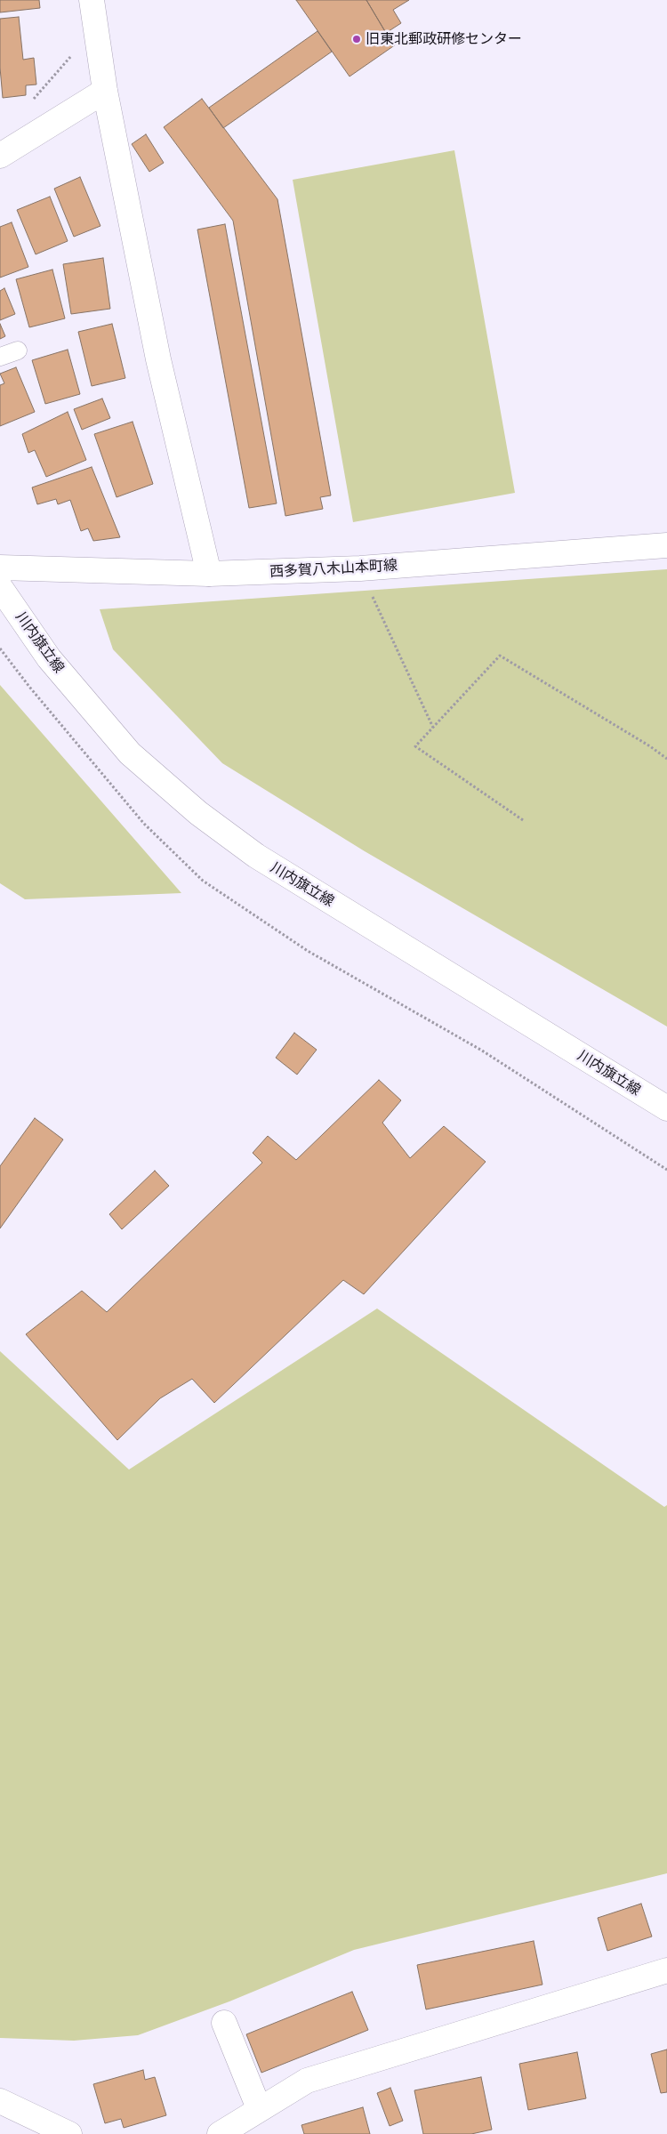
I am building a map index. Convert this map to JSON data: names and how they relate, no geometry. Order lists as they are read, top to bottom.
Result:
{
  "streets": {
    "street": ["西多賀八木山本町線", "川内旗立線"]
  },
  "places": ["旧東北郵政研修センター"]
}
